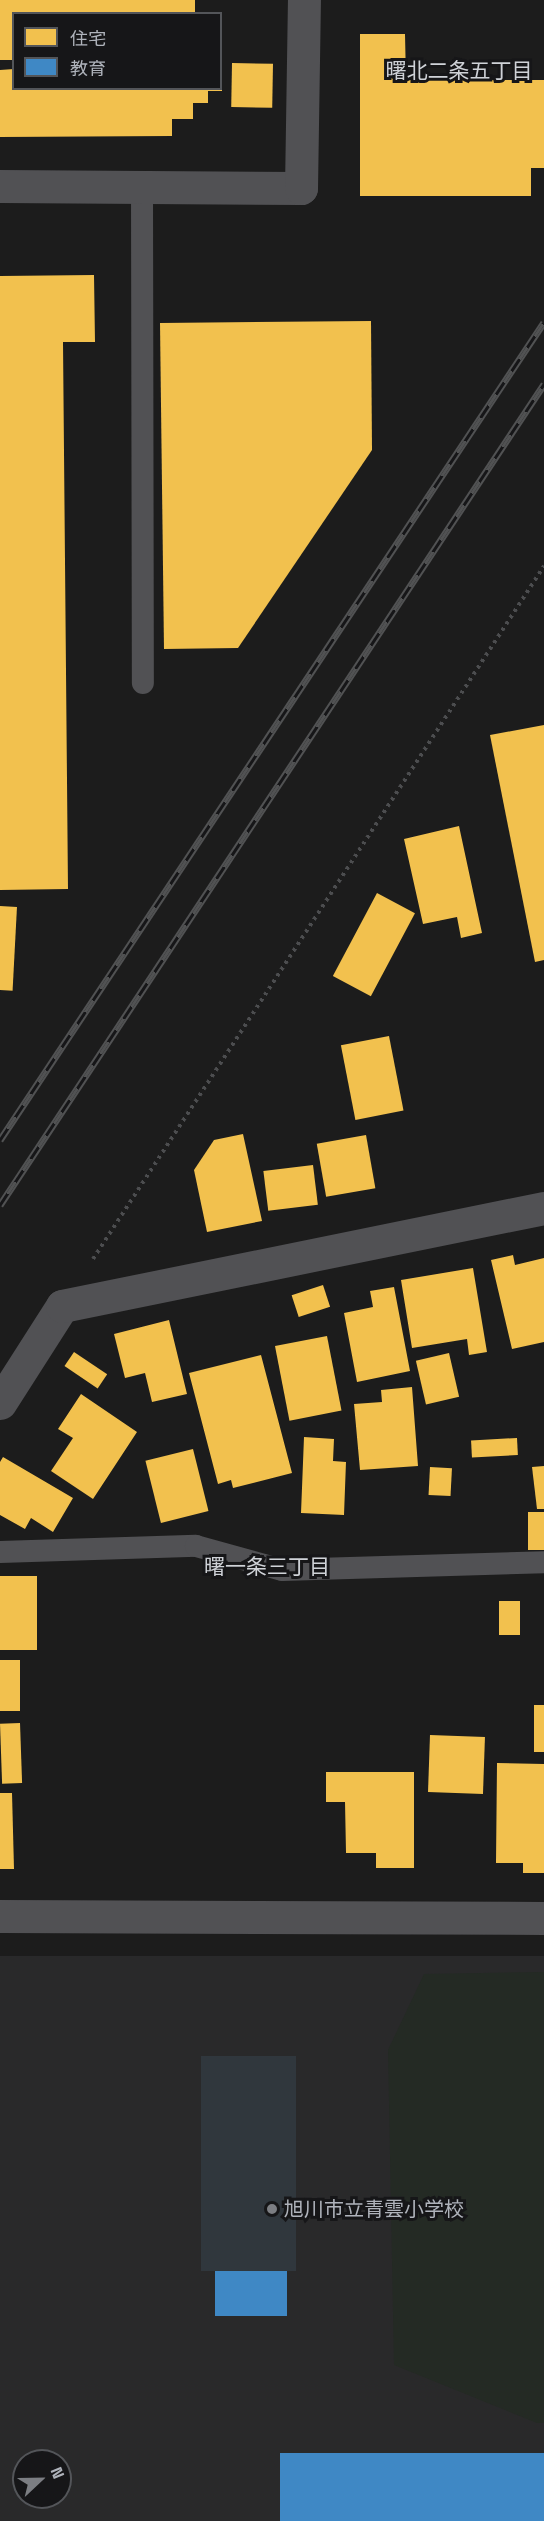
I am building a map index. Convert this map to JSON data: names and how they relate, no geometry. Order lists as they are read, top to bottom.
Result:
{
  "districts": ["曙北二条五丁目", "曙一条三丁目"],
  "places": ["旭川市立青雲小学校"],
  "legend": ["住宅", "教育"],
  "north": "right"
}
